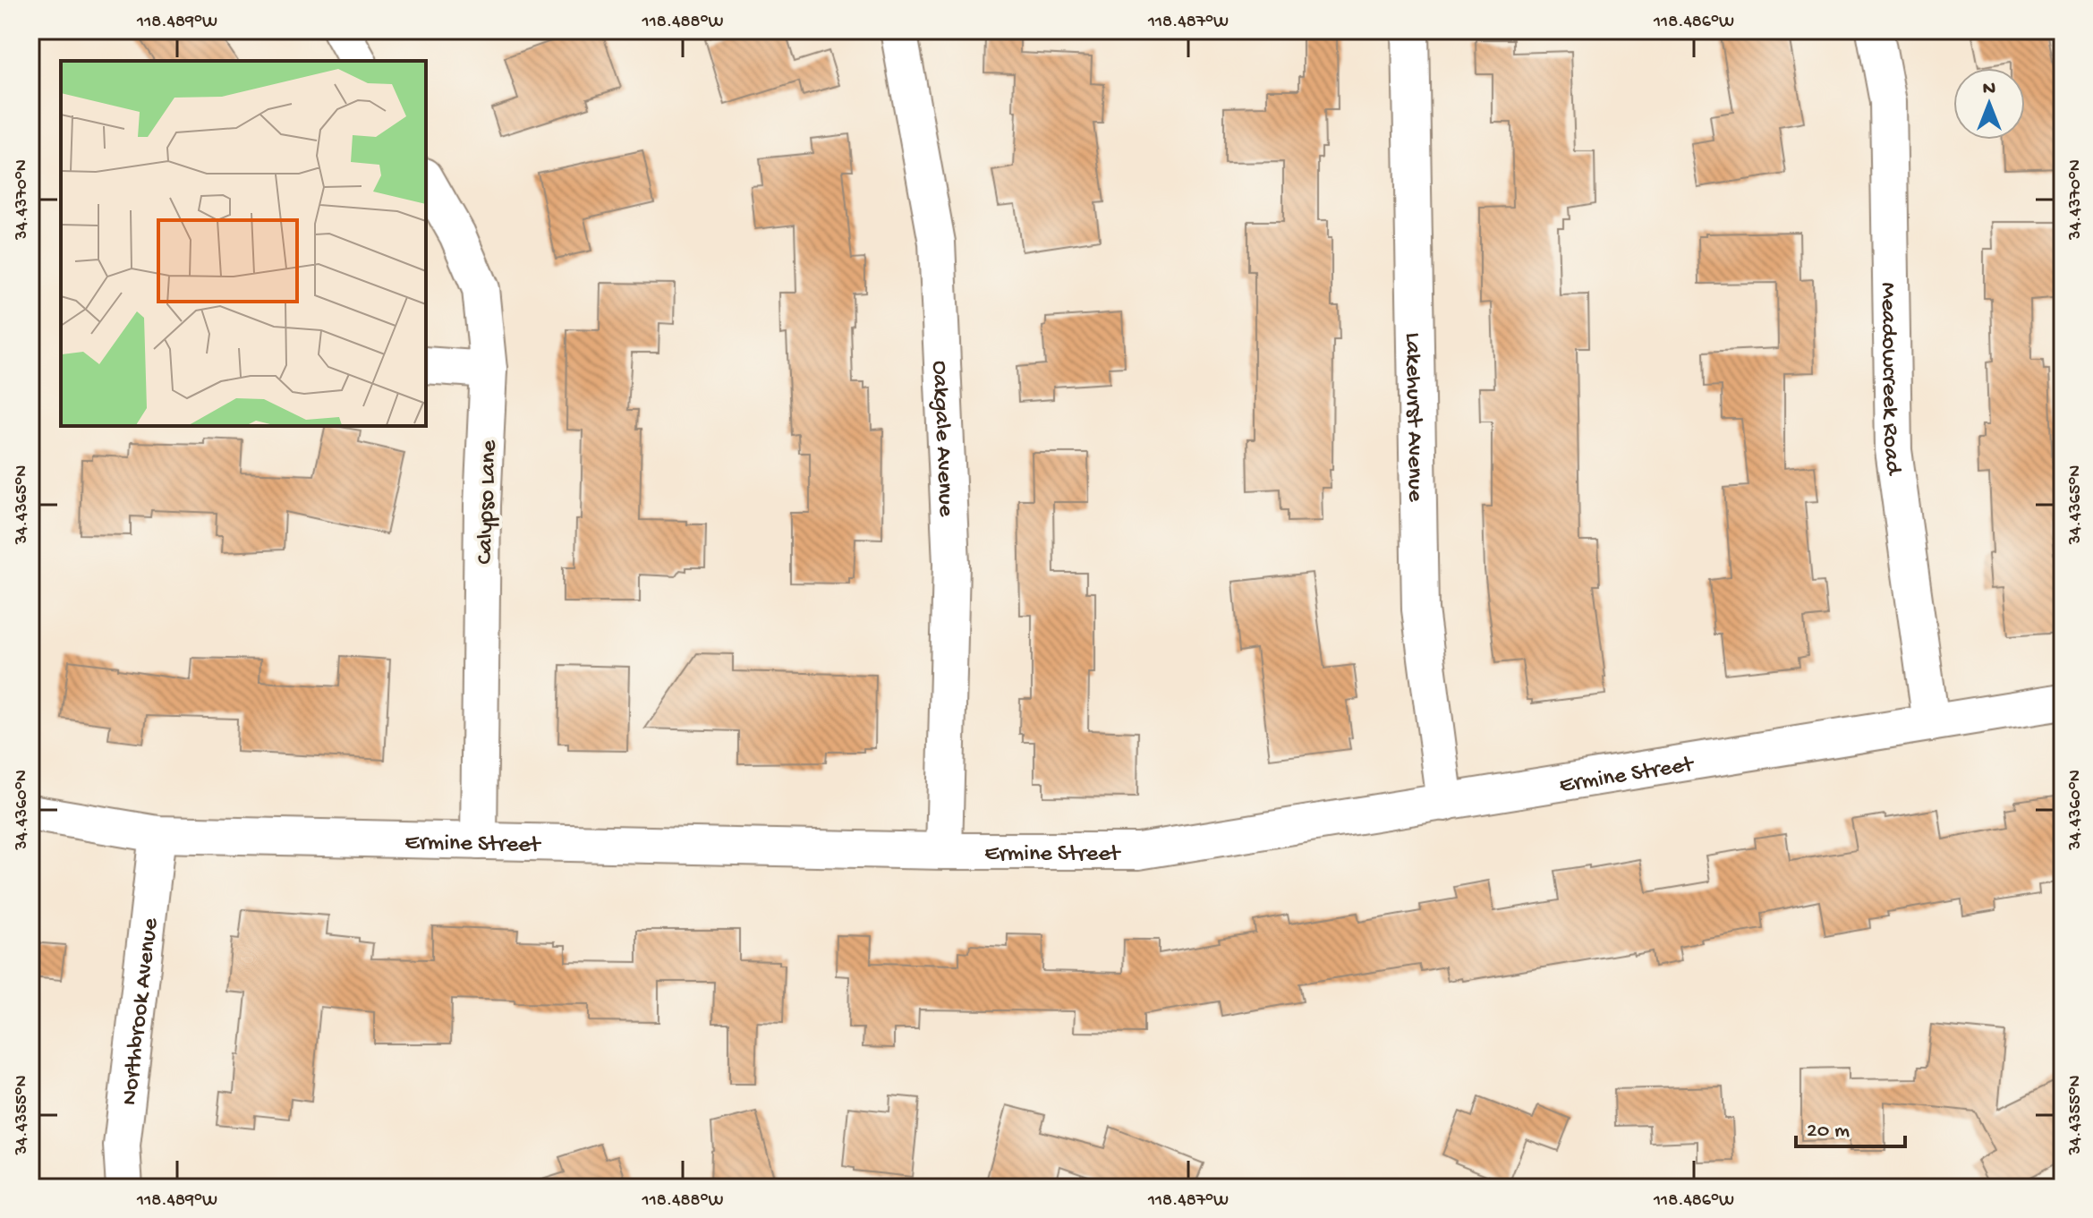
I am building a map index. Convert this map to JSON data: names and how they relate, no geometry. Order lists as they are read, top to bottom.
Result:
{
  "streets": {
    "street": [
      "Meadowcreek Road",
      "Lakehurst Avenue",
      "Oakgale Avenue",
      "Calypso Lane",
      "Ermine Street",
      "Northbrook Avenue"
    ]
  },
  "crossings": [
    ["Meadowcreek Road", "Ermine Street"],
    ["Lakehurst Avenue", "Ermine Street"],
    ["Oakgale Avenue", "Ermine Street"],
    ["Calypso Lane", "Ermine Street"],
    ["Ermine Street", "Northbrook Avenue"]
  ],
  "scale_bar": "20 m",
  "north": "top",
  "coordinates": [
    "118.489°W",
    "118.488°W",
    "118.487°W",
    "118.486°W",
    "34.4370°N",
    "34.4365°N",
    "34.4360°N",
    "34.4355°N"
  ]
}
